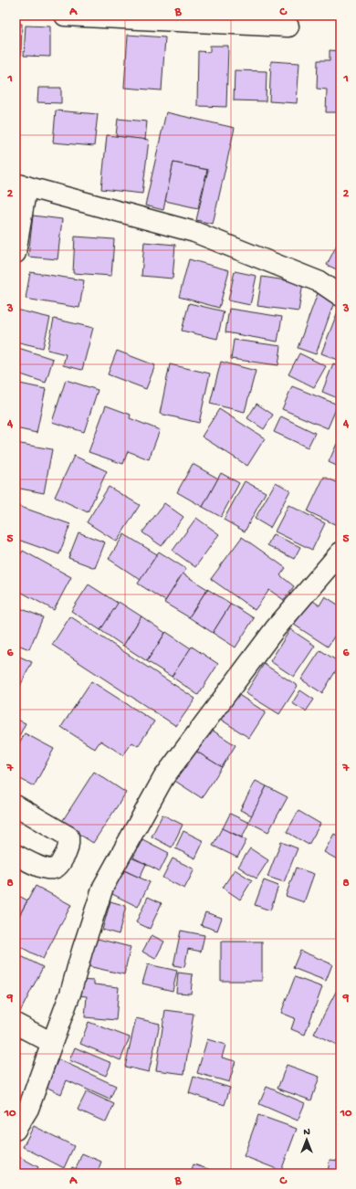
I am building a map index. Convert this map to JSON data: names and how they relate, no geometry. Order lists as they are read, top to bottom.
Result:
{
  "north": "top",
  "grid": {
    "columns": ["A", "B", "C"],
    "rows": [
      "1",
      "2",
      "3",
      "4",
      "5",
      "6",
      "7",
      "8",
      "9",
      "10"
    ]
  }
}
